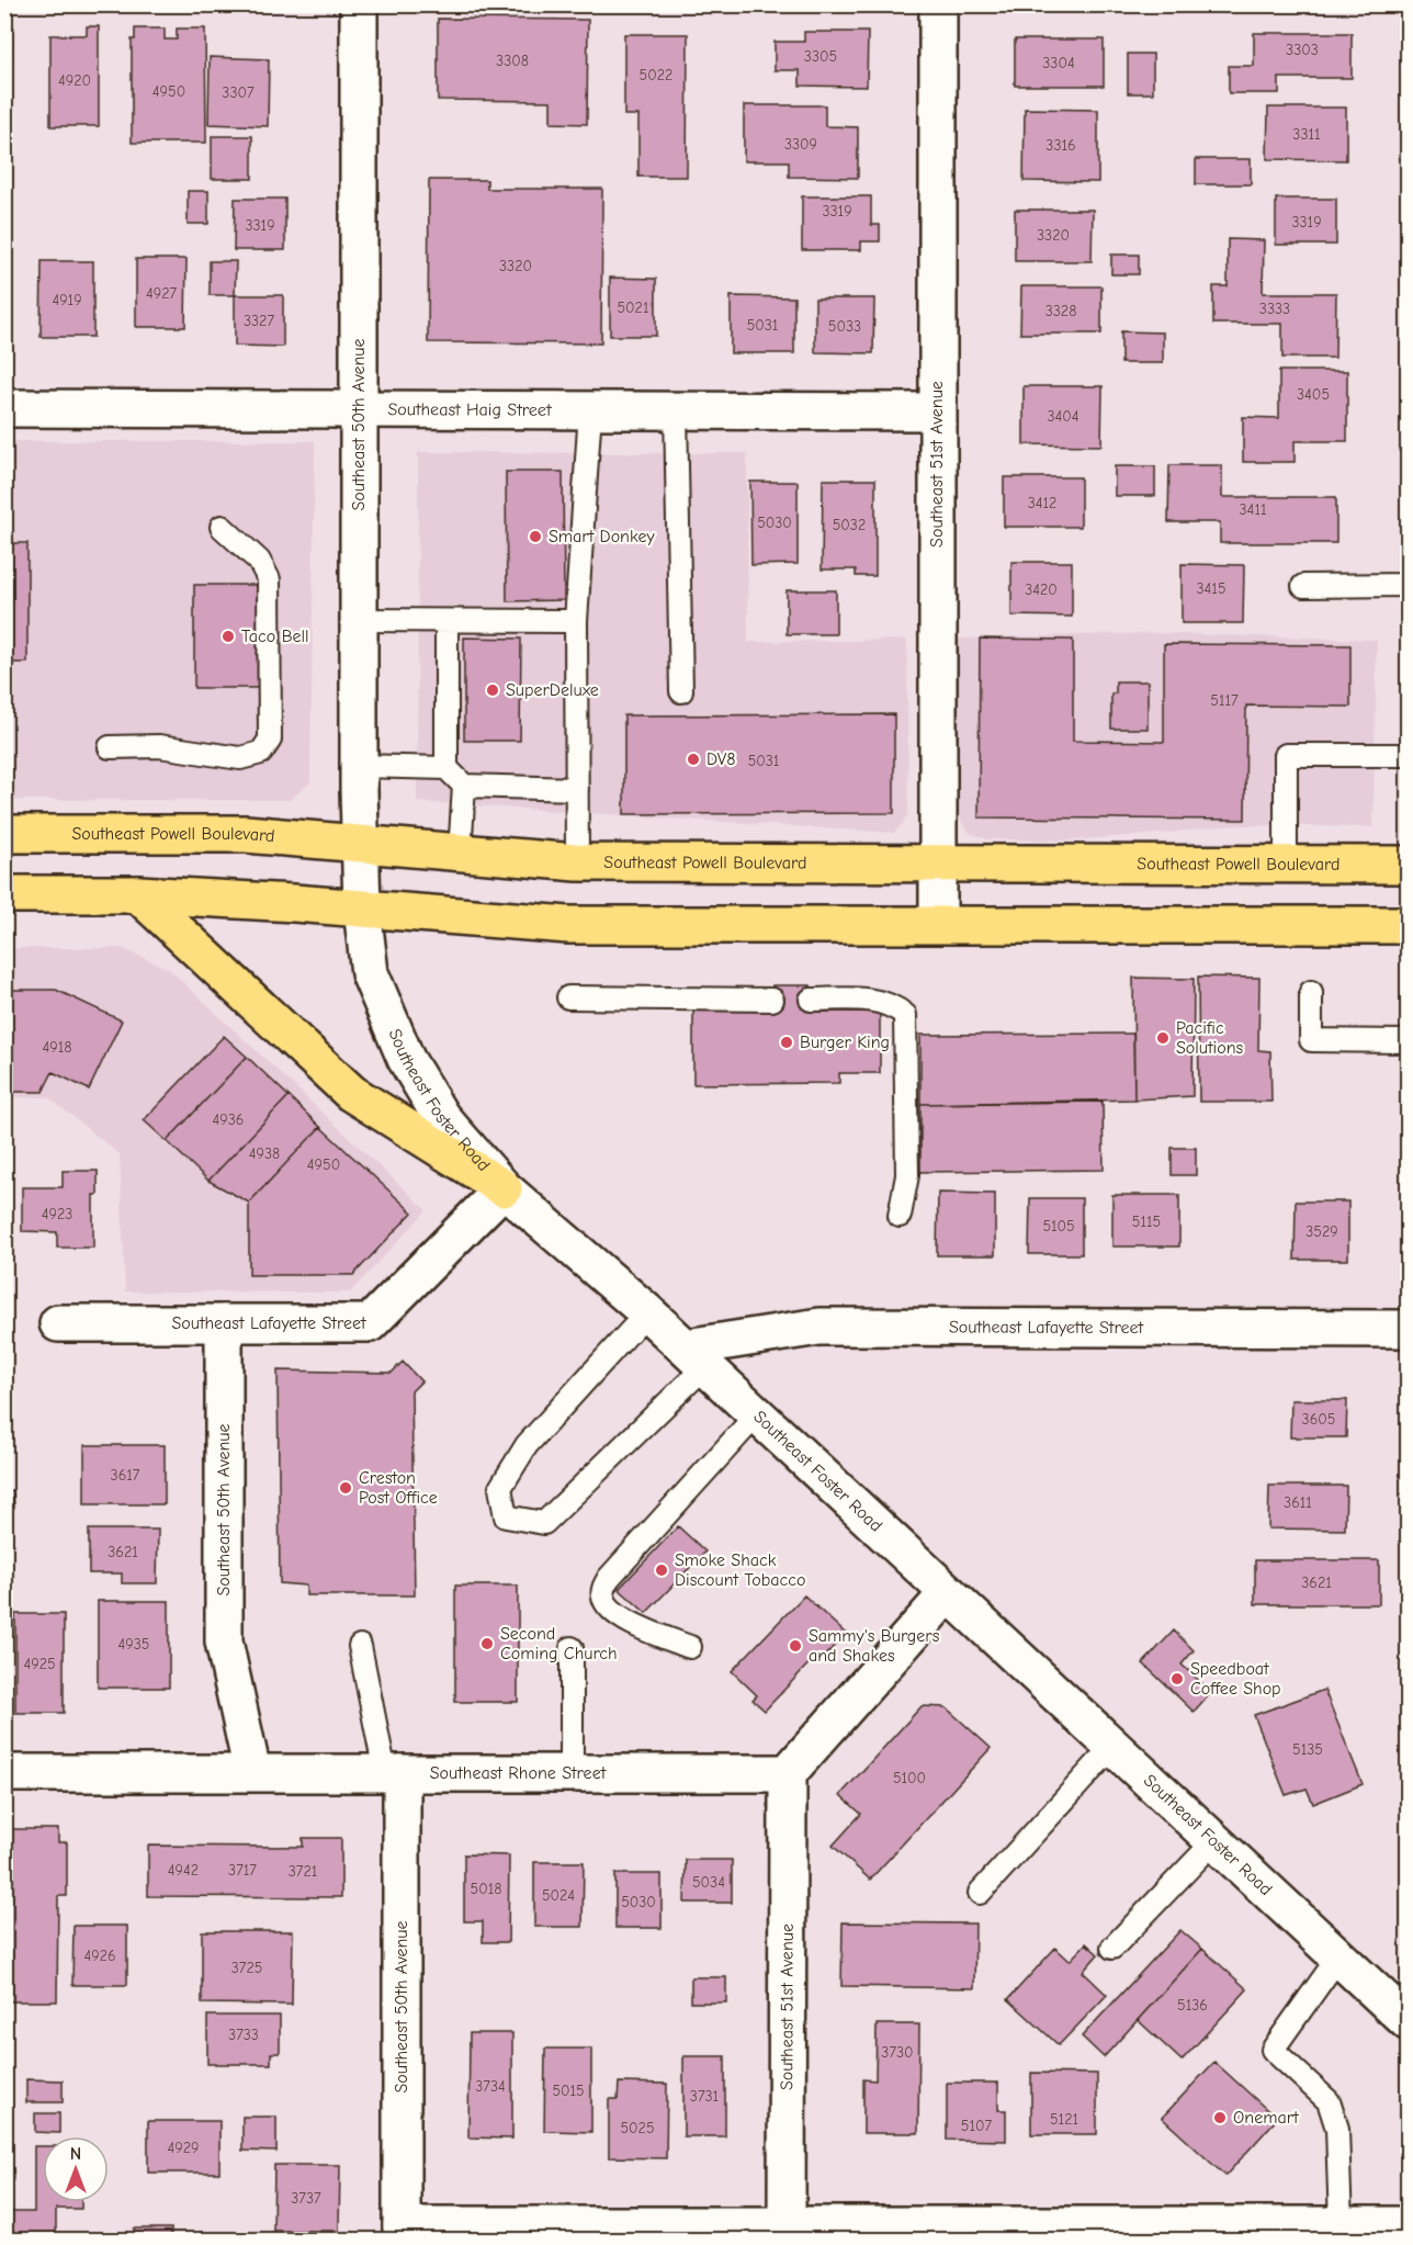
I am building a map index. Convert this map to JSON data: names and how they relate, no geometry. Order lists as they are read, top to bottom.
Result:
{
  "streets": {
    "main road": ["Southeast Powell Boulevard"],
    "street": [
      "Southeast Haig Street",
      "Southeast 50th Avenue",
      "Southeast 51st Avenue",
      "Southeast Foster Road",
      "Southeast Lafayette Street",
      "Southeast Rhone Street"
    ]
  },
  "crossings": [
    ["Southeast Haig Street", "Southeast 50th Avenue"],
    ["Southeast Haig Street", "Southeast 51st Avenue"],
    ["Southeast 50th Avenue", "Southeast Powell Boulevard"],
    ["Southeast 50th Avenue", "Southeast Foster Road"],
    ["Southeast 50th Avenue", "Southeast Lafayette Street"],
    ["Southeast 50th Avenue", "Southeast Rhone Street"],
    ["Southeast 51st Avenue", "Southeast Powell Boulevard"],
    ["Southeast 51st Avenue", "Southeast Rhone Street"],
    ["Southeast Powell Boulevard", "Southeast Foster Road"],
    ["Southeast Foster Road", "Southeast Lafayette Street"]
  ],
  "places": [
    "Smart Donkey",
    "Taco Bell",
    "SuperDeluxe",
    "DV8",
    "Pacific Solutions",
    "Burger King",
    "Creston Post Office",
    "Smoke Shack Discount Tobacco",
    "Second Coming Church",
    "Sammy's Burgers and Shakes",
    "Speedboat Coffee Shop",
    "Onemart"
  ],
  "house_numbers": [
    "3303",
    "3305",
    "3308",
    "3304",
    "5022",
    "4920",
    "4950",
    "3307",
    "3311",
    "3309",
    "3316",
    "3319",
    "3319",
    "3319",
    "3320",
    "3320",
    "4927",
    "4919",
    "5021",
    "3333",
    "3328",
    "3327",
    "5031",
    "5033",
    "3405",
    "3404",
    "3412",
    "3411",
    "5030",
    "5032",
    "3415",
    "3420",
    "5117",
    "5031",
    "4918",
    "4936",
    "4938",
    "4950",
    "4923",
    "5115",
    "5105",
    "3529",
    "3605",
    "3617",
    "3611",
    "3621",
    "3621",
    "4935",
    "4925",
    "5135",
    "5100",
    "4942",
    "3717",
    "3721",
    "5034",
    "5018",
    "5024",
    "5030",
    "4926",
    "3725",
    "5136",
    "3733",
    "3730",
    "3734",
    "5015",
    "3731",
    "5121",
    "5107",
    "5025",
    "4929",
    "3737"
  ],
  "north": "top"
}
